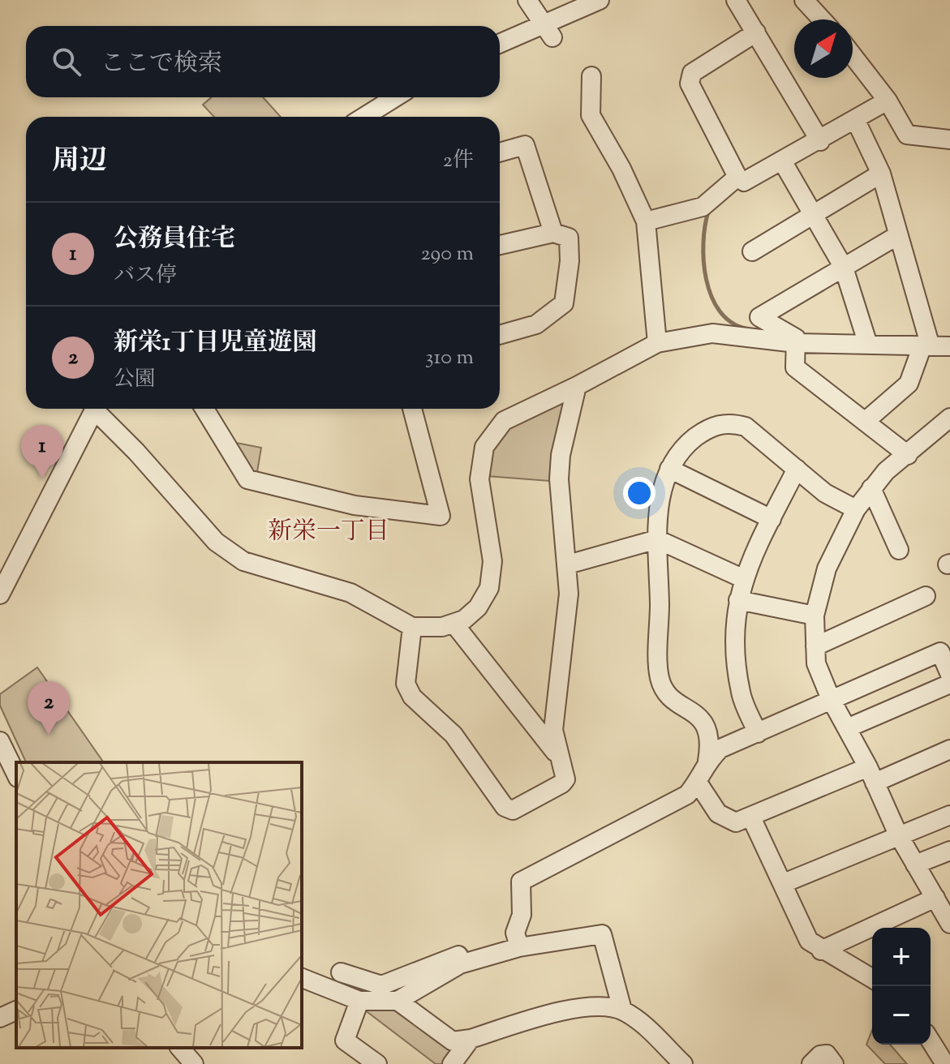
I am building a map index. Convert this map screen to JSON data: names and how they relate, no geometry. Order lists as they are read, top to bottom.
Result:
{
  "districts": ["新栄一丁目"],
  "north": "top right",
  "page": {
    "search": "ここで検索",
    "heading": ["周辺", "2件"],
    "list": [
      {
        "mark": "1",
        "name": "公務員住宅",
        "note": "バス停",
        "value": "290 m"
      },
      {
        "mark": "2",
        "name": "新栄1丁目児童遊園",
        "note": "公園",
        "value": "310 m"
      }
    ],
    "pins": ["1", "2"],
    "map_buttons": ["+", "−"]
  }
}
